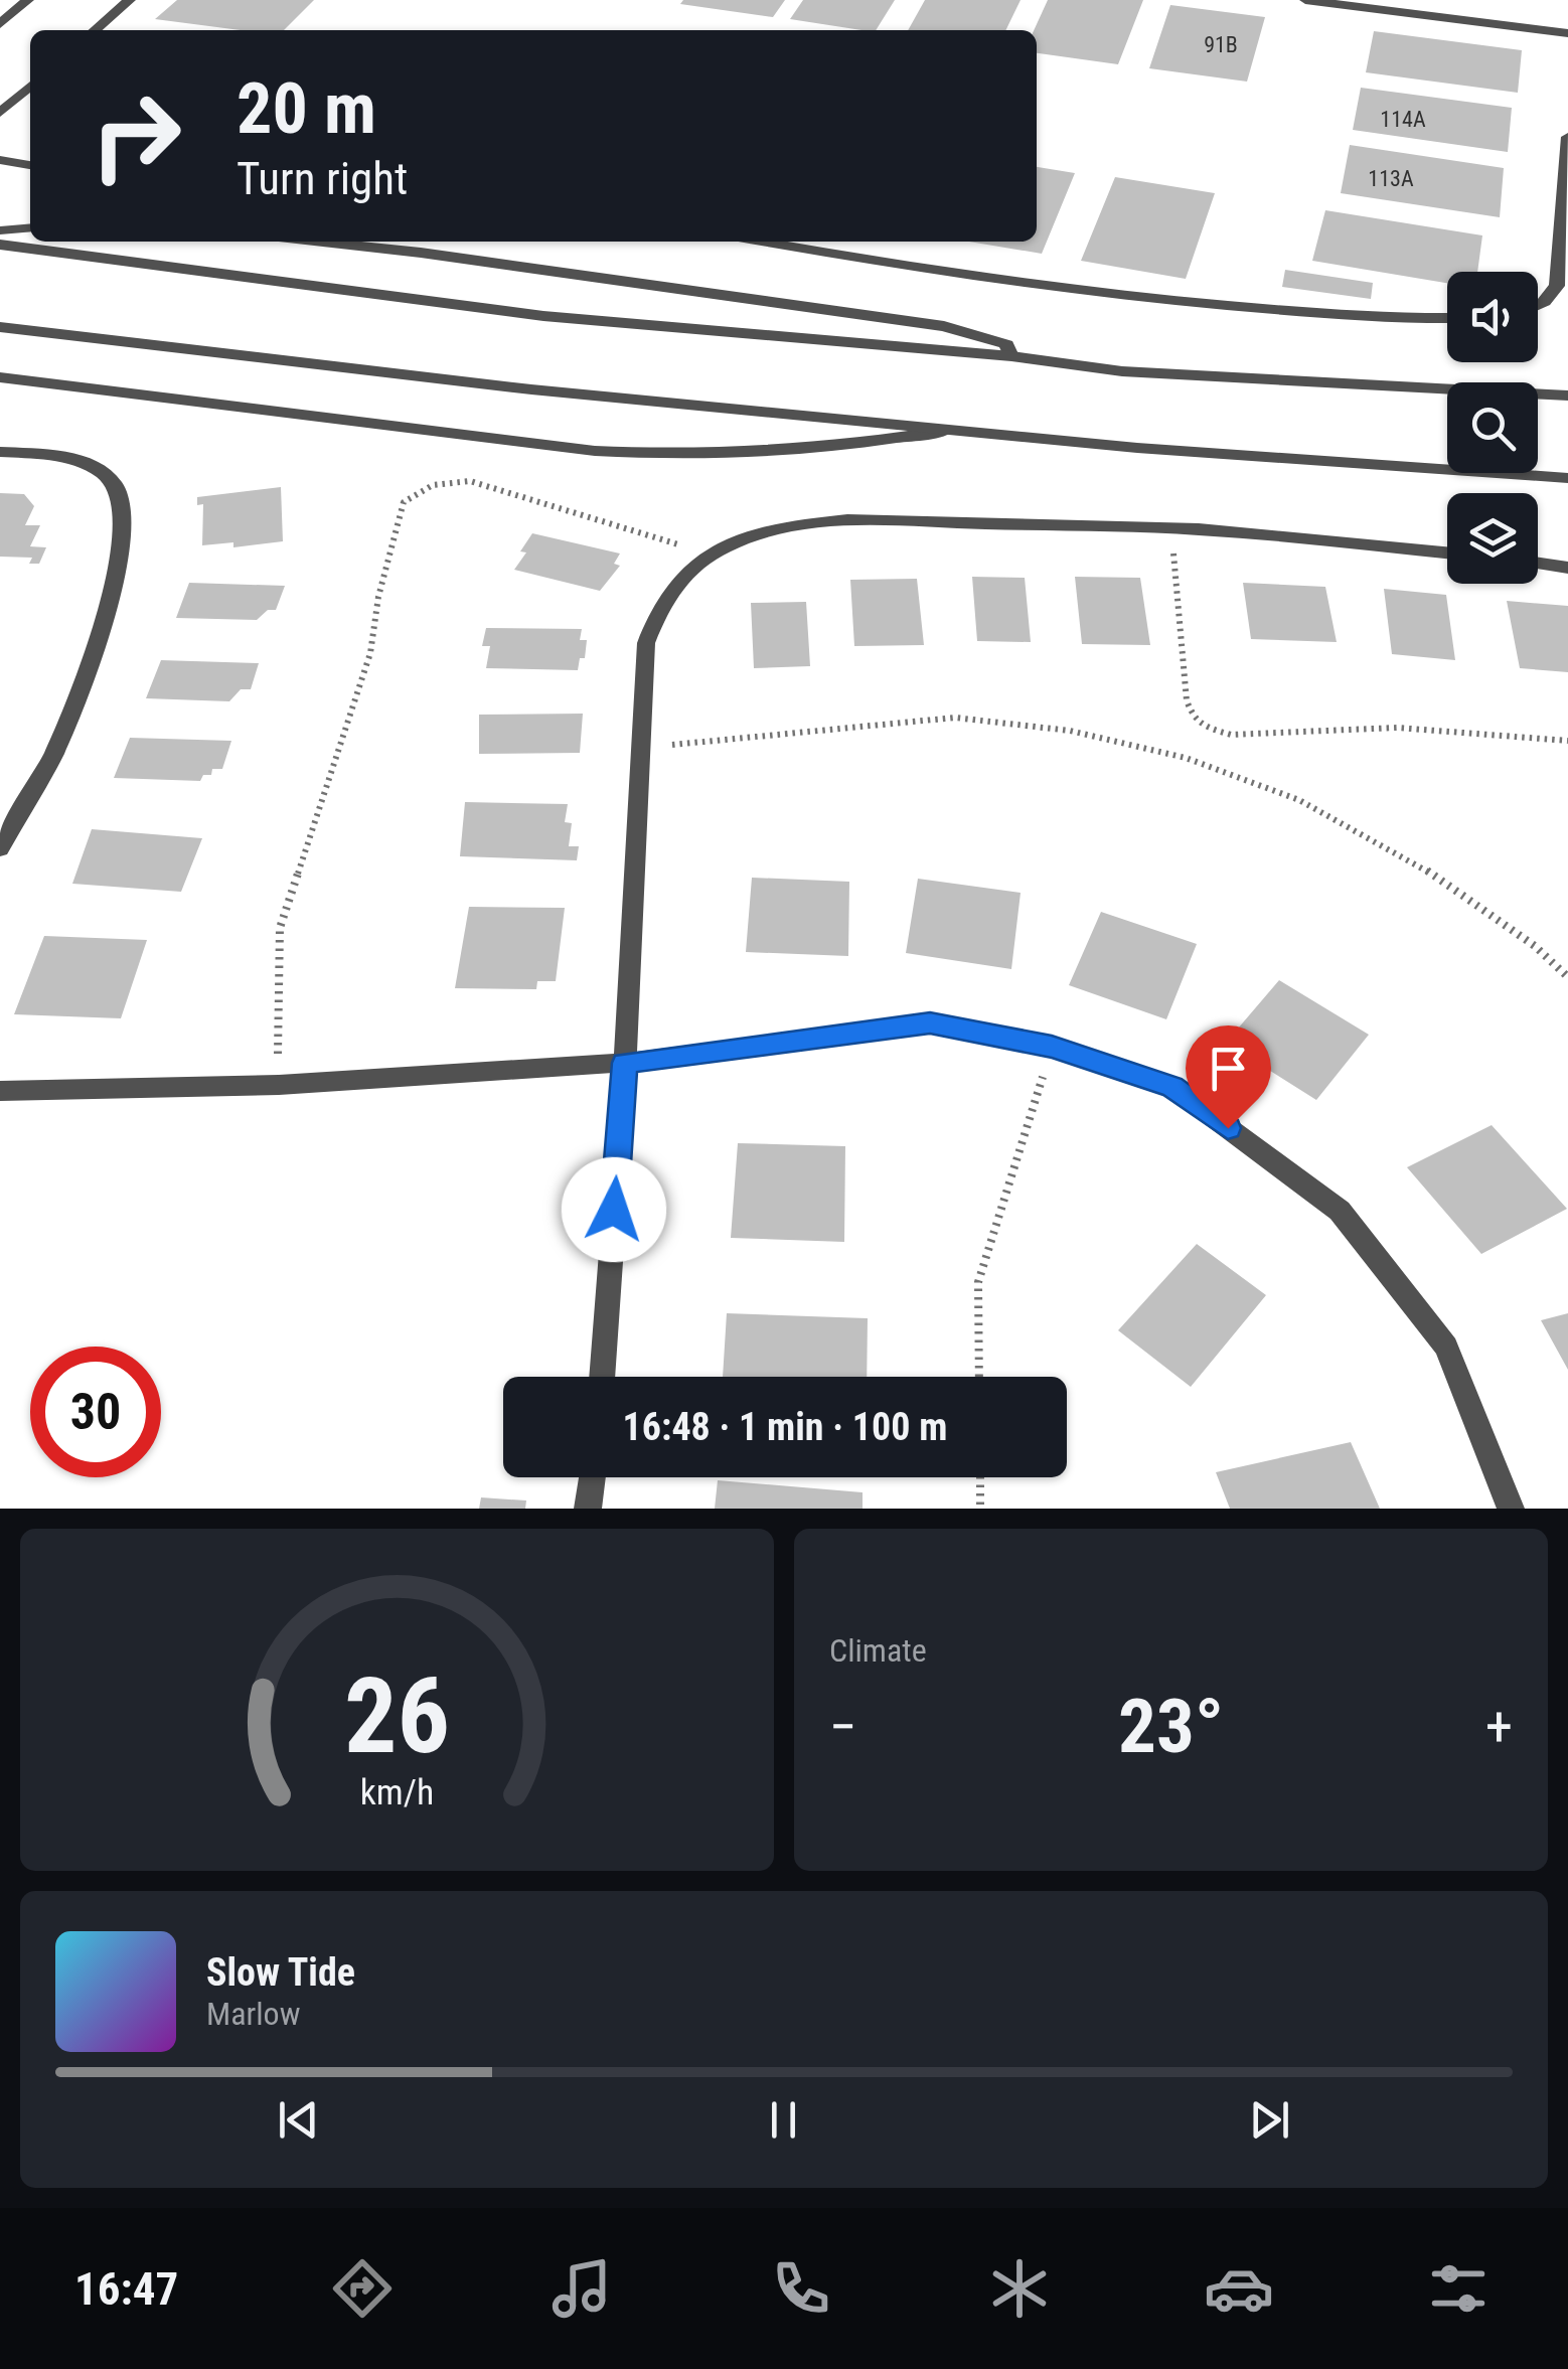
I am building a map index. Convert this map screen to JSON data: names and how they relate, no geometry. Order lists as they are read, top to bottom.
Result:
{
  "house_numbers": ["91B", "114A", "113A"],
  "page": {
    "turn": ["20 m", "Turn right"],
    "limit": "30",
    "trip": "16:48 · 1 min · 100 m",
    "tile": "Climate",
    "heat": ["−", "23°", "+"],
    "song": ["Slow Tide", "Marlow"],
    "tabs": "16:47",
    "gauge": ["26", "km/h"]
  }
}
